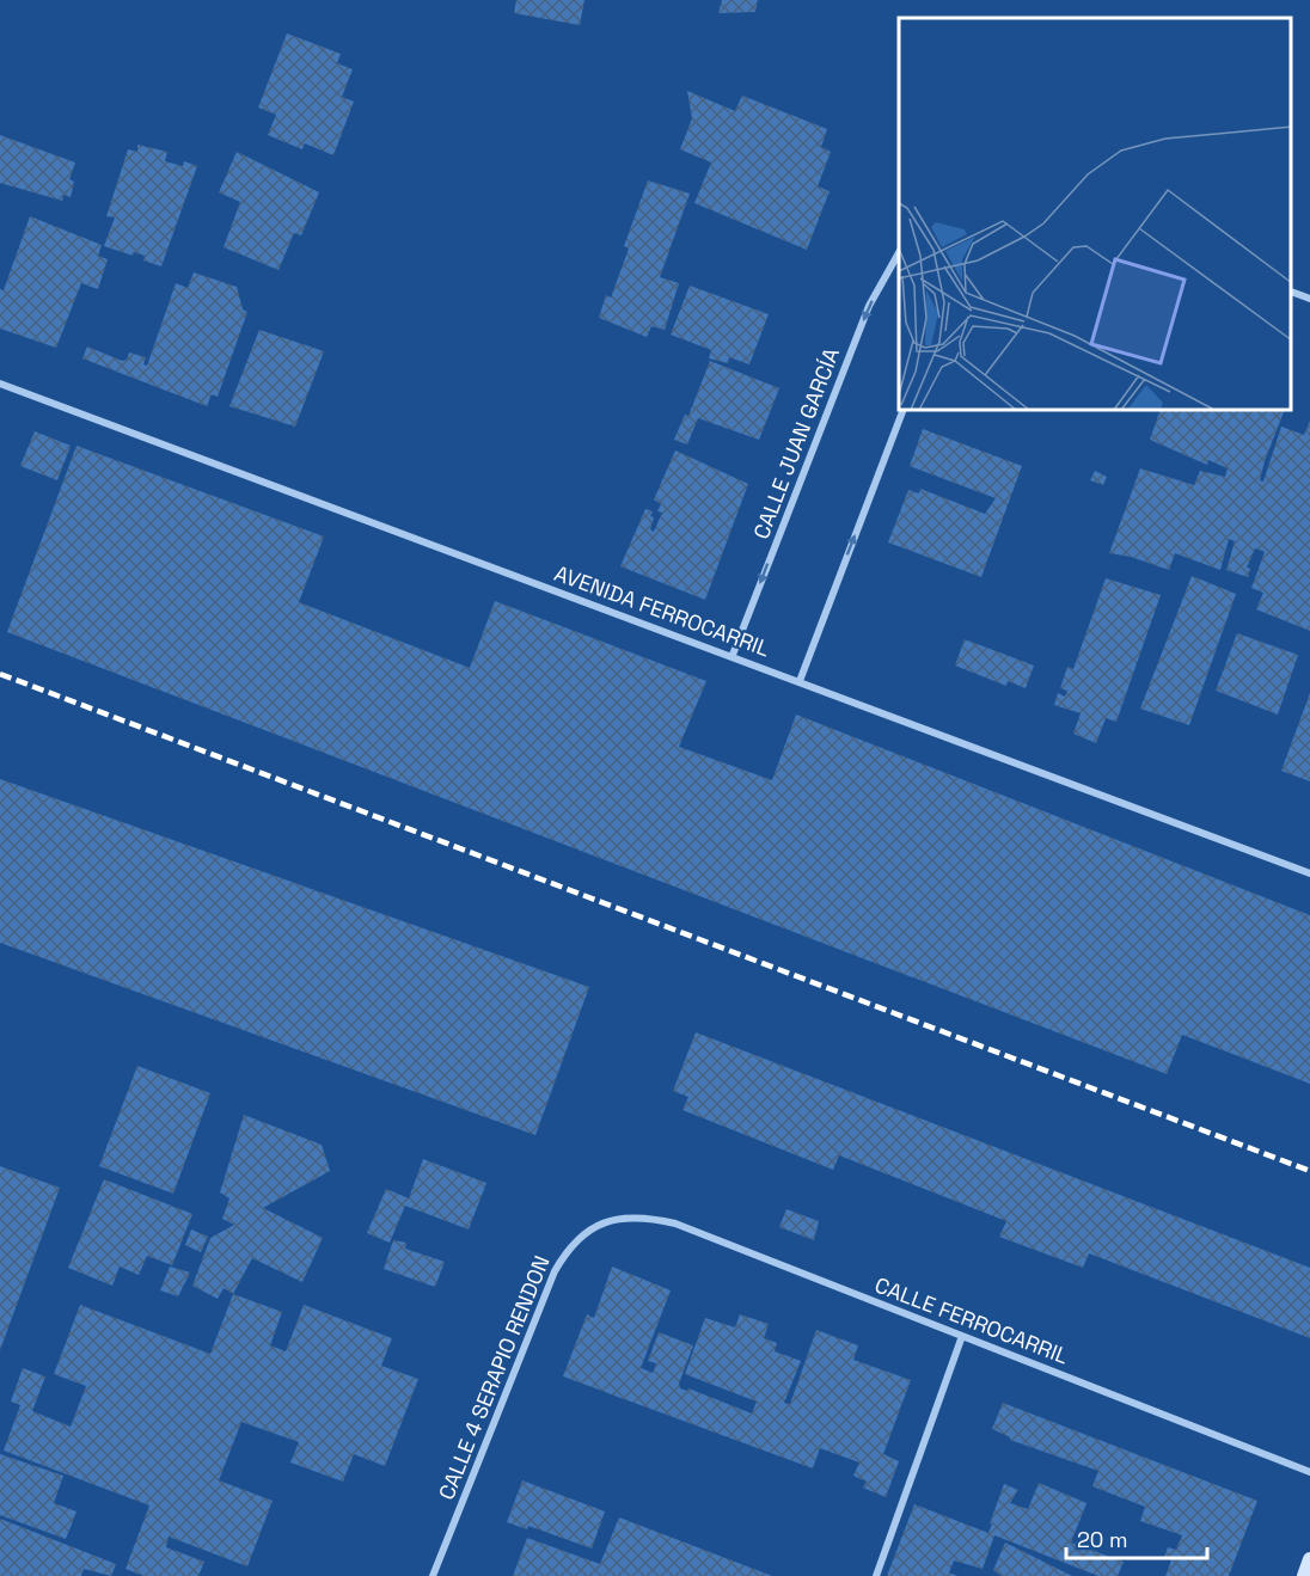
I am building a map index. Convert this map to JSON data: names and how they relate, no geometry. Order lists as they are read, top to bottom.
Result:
{
  "streets": {
    "street": [
      "CALLE JUAN GARCÍA",
      "AVENIDA FERROCARRIL",
      "CALLE FERROCARRIL",
      "CALLE 4 SERAPIO RENDON"
    ]
  },
  "crossings": [
    ["CALLE JUAN GARCÍA", "AVENIDA FERROCARRIL"],
    ["CALLE FERROCARRIL", "CALLE 4 SERAPIO RENDON"]
  ],
  "one_way": ["CALLE JUAN GARCÍA"],
  "scale_bar": "20 m"
}
